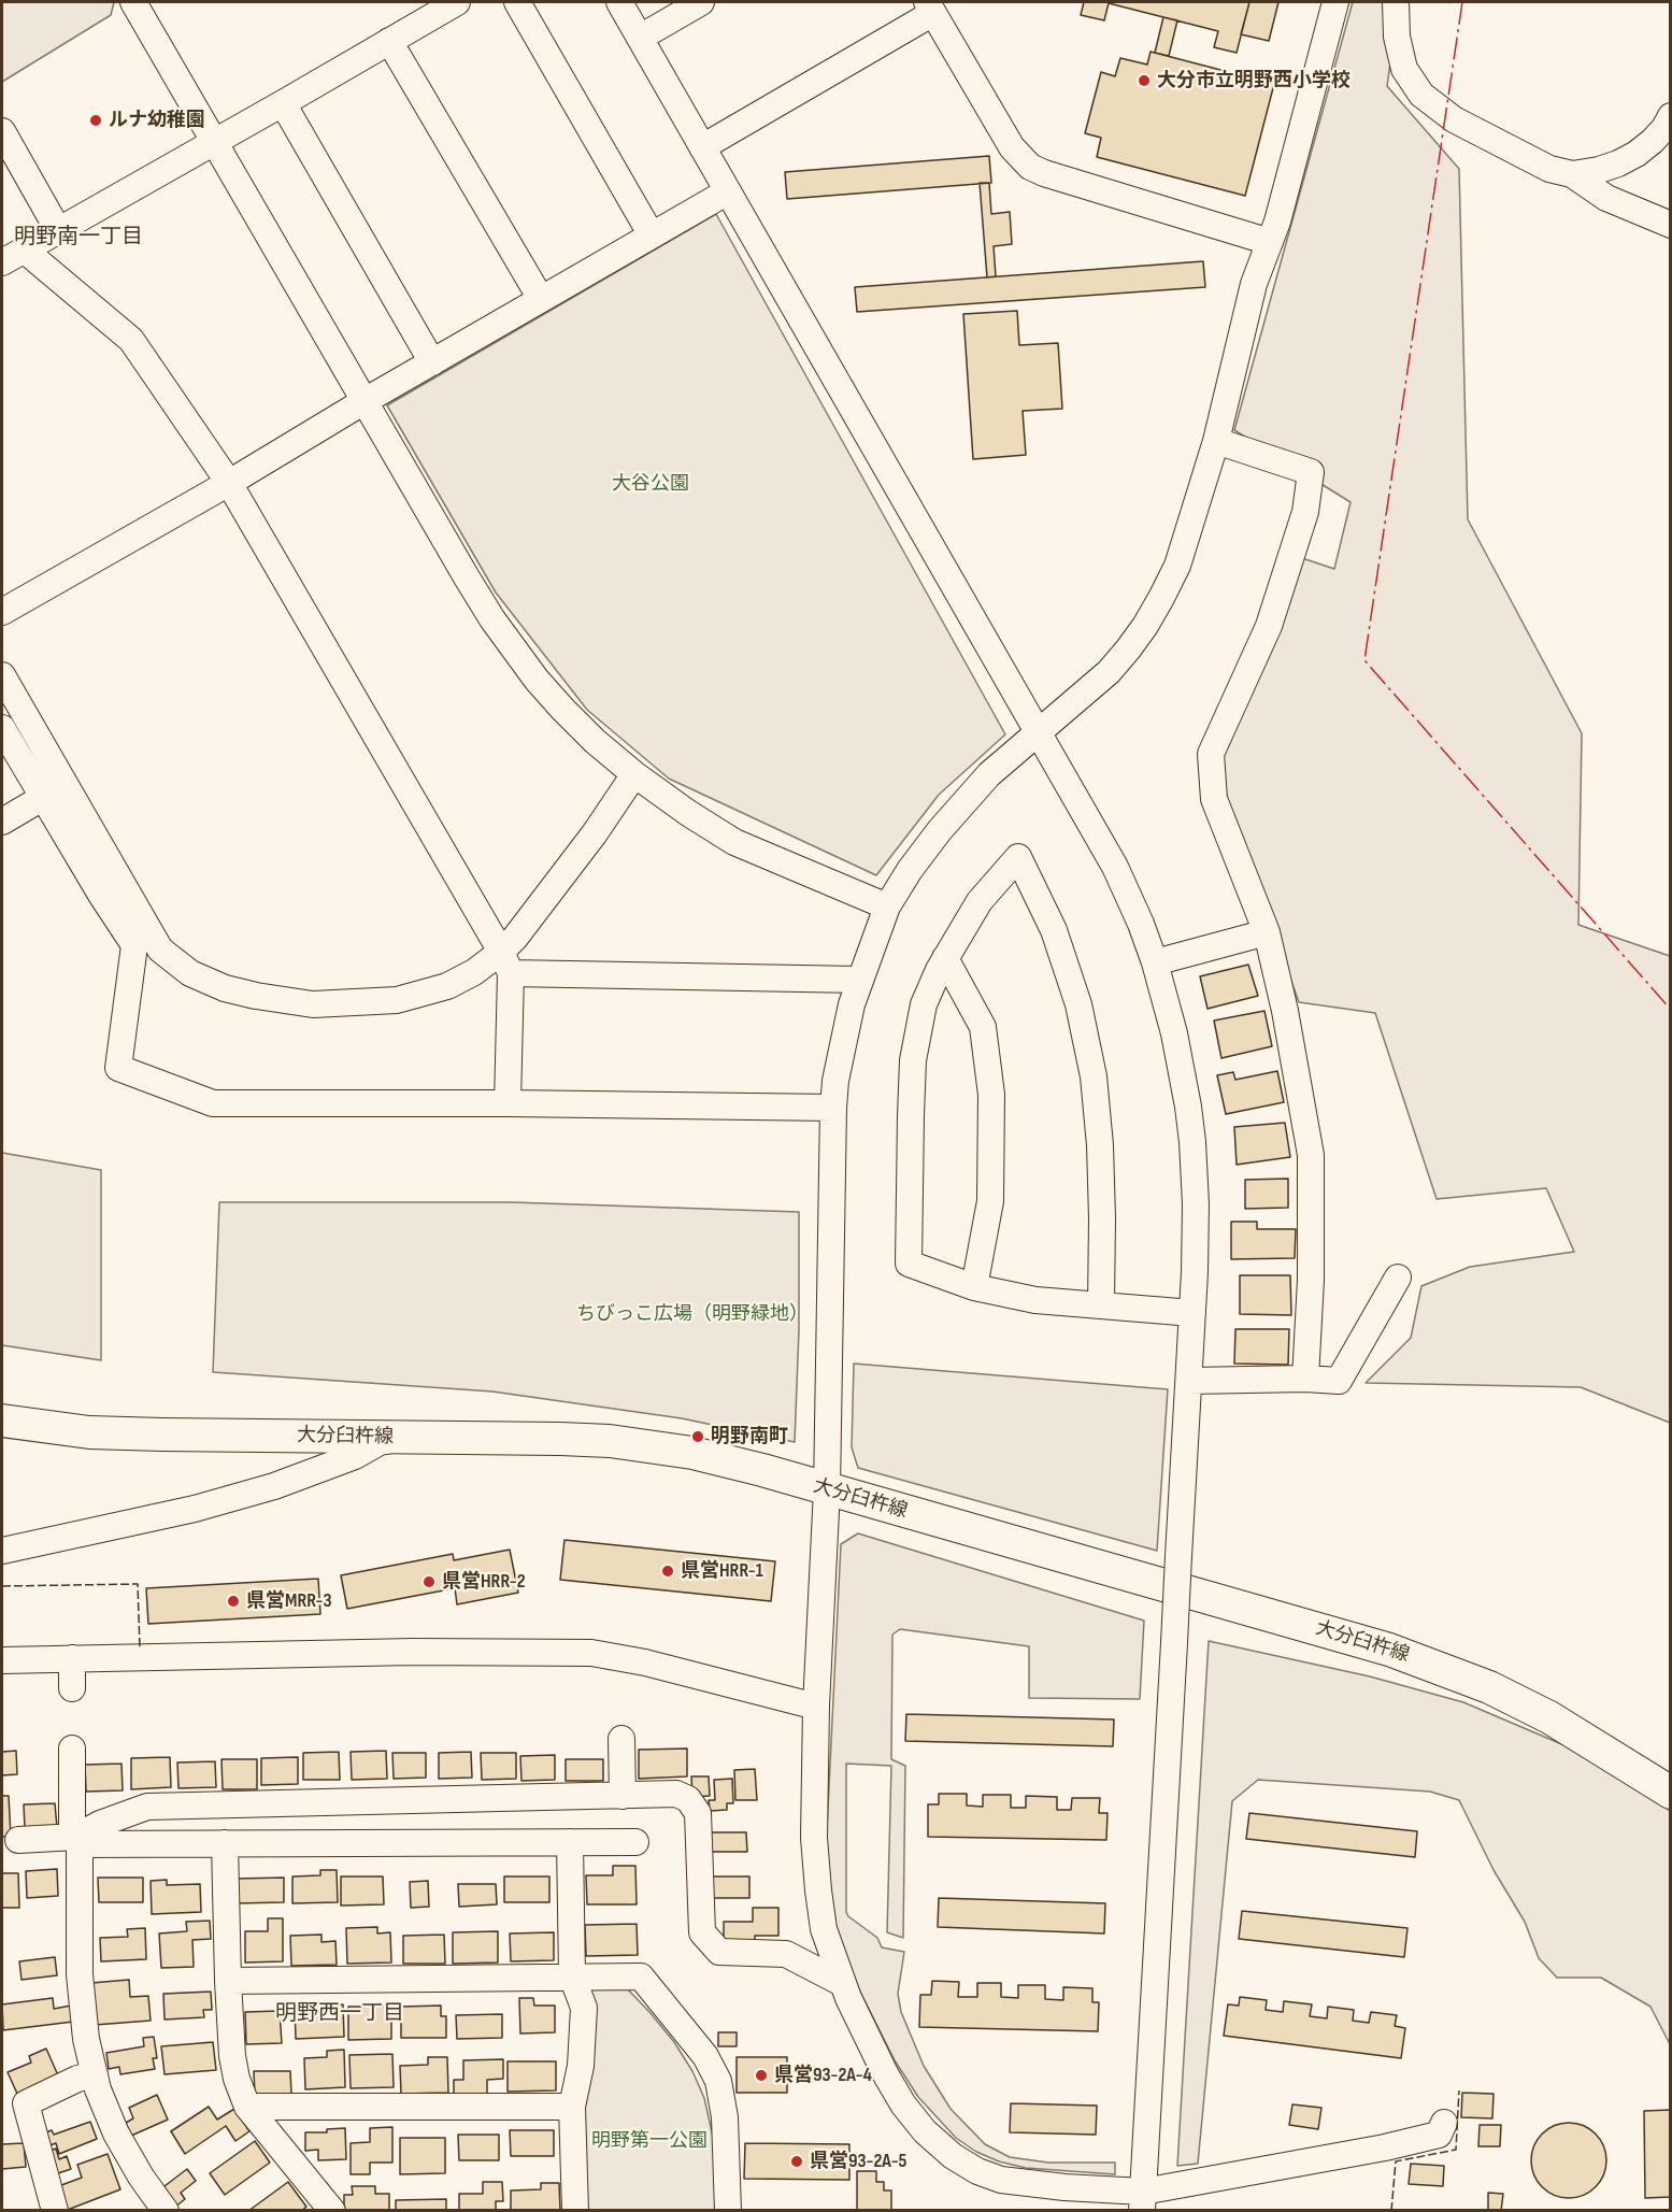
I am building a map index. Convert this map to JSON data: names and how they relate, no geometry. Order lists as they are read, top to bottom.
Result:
{
  "streets": {
    "main road": ["大分臼杵線"]
  },
  "districts": ["明野南一丁目", "明野西一丁目"],
  "parks": ["大谷公園", "ちびっこ広場（明野緑地）", "明野第一公園"],
  "places": [
    "大分市立明野西小学校",
    "ルナ幼稚園",
    "明野南町",
    "県営HRR-1",
    "県営HRR-2",
    "県営MRR-3",
    "県営93-2A-4",
    "県営93-2A-5"
  ]
}
